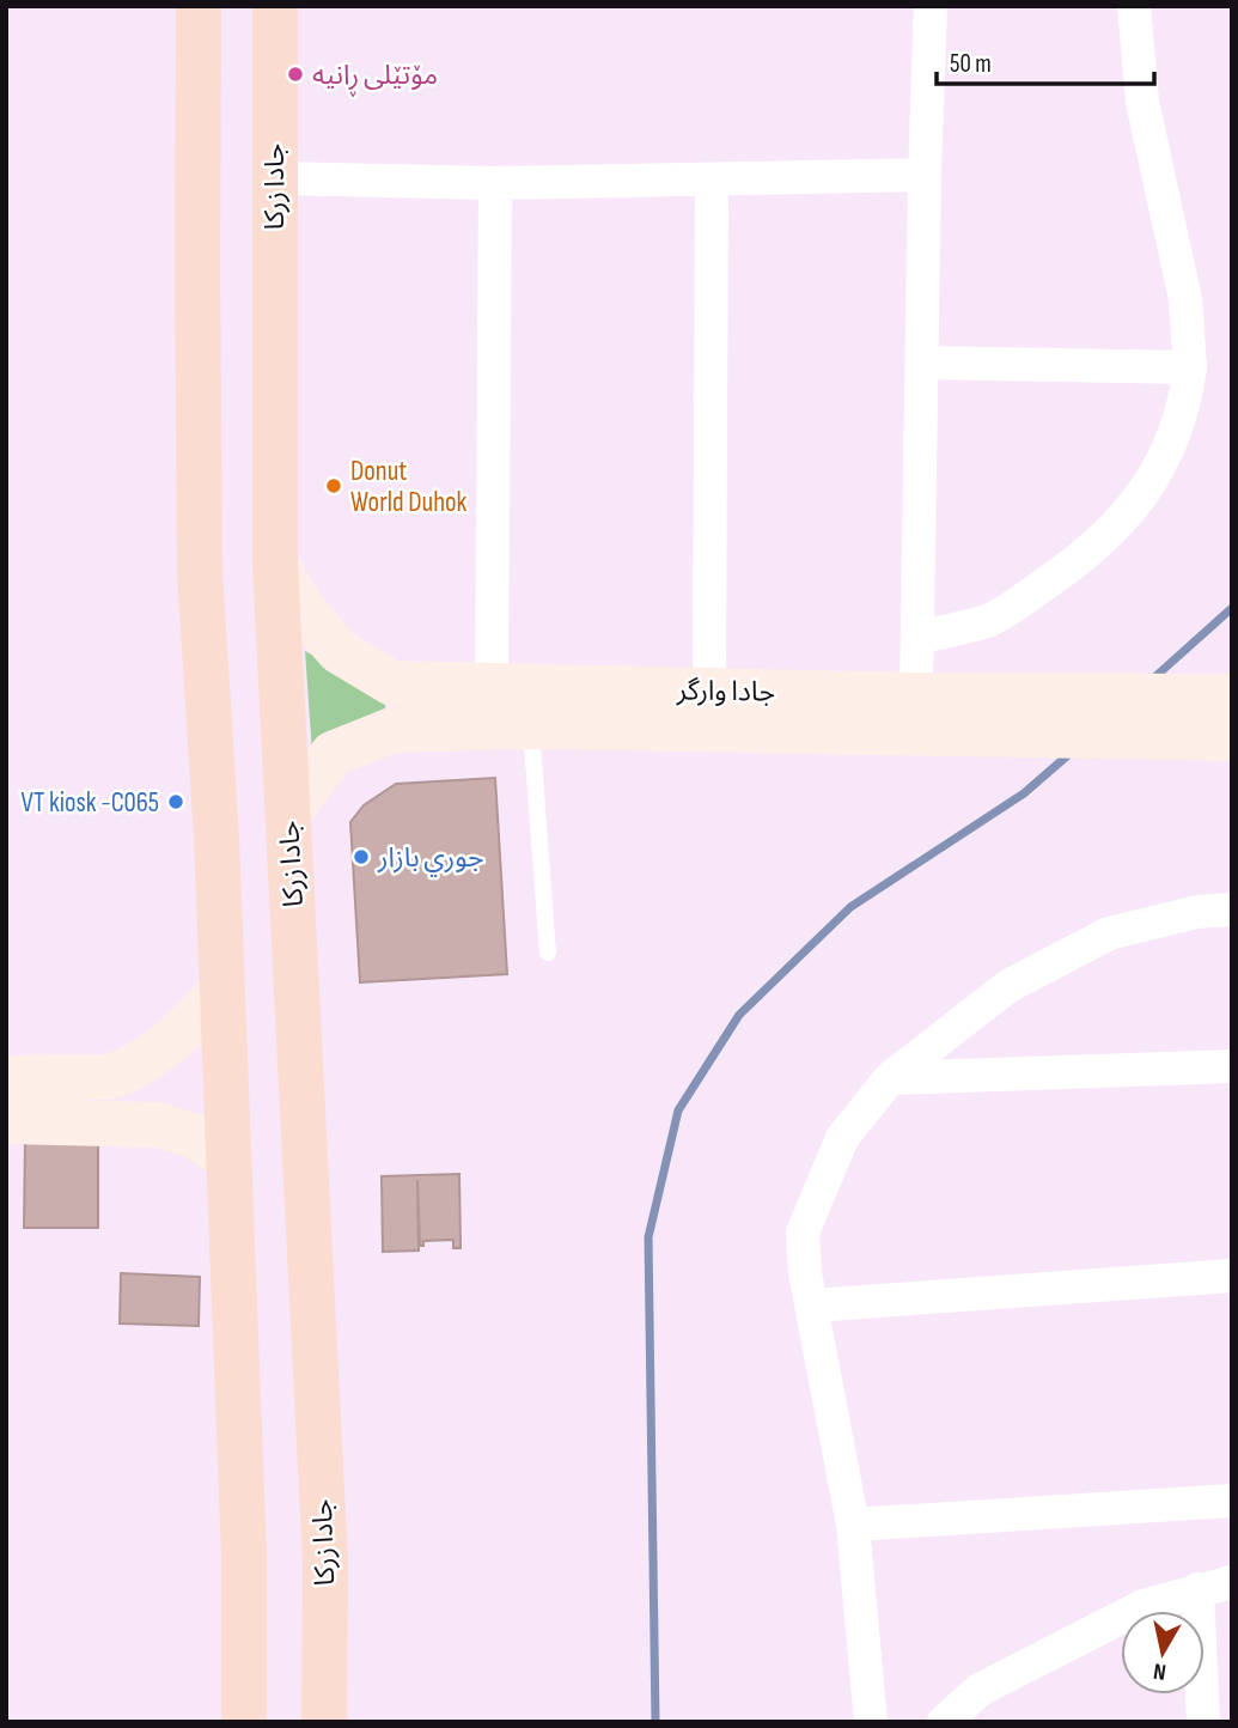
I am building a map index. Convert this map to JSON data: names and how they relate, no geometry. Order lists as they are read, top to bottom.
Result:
{
  "streets": {
    "main road": ["جادا زرکا"],
    "street": ["جادا وارگر"]
  },
  "crossings": [
    ["جادا زرکا", "جادا وارگر"]
  ],
  "places": [
    "مۆتێلی ڕانیە",
    "Donut World Duhok",
    "VT kiosk -C065",
    "جوري بازار"
  ],
  "scale_bar": "50 m",
  "north": "bottom"
}
